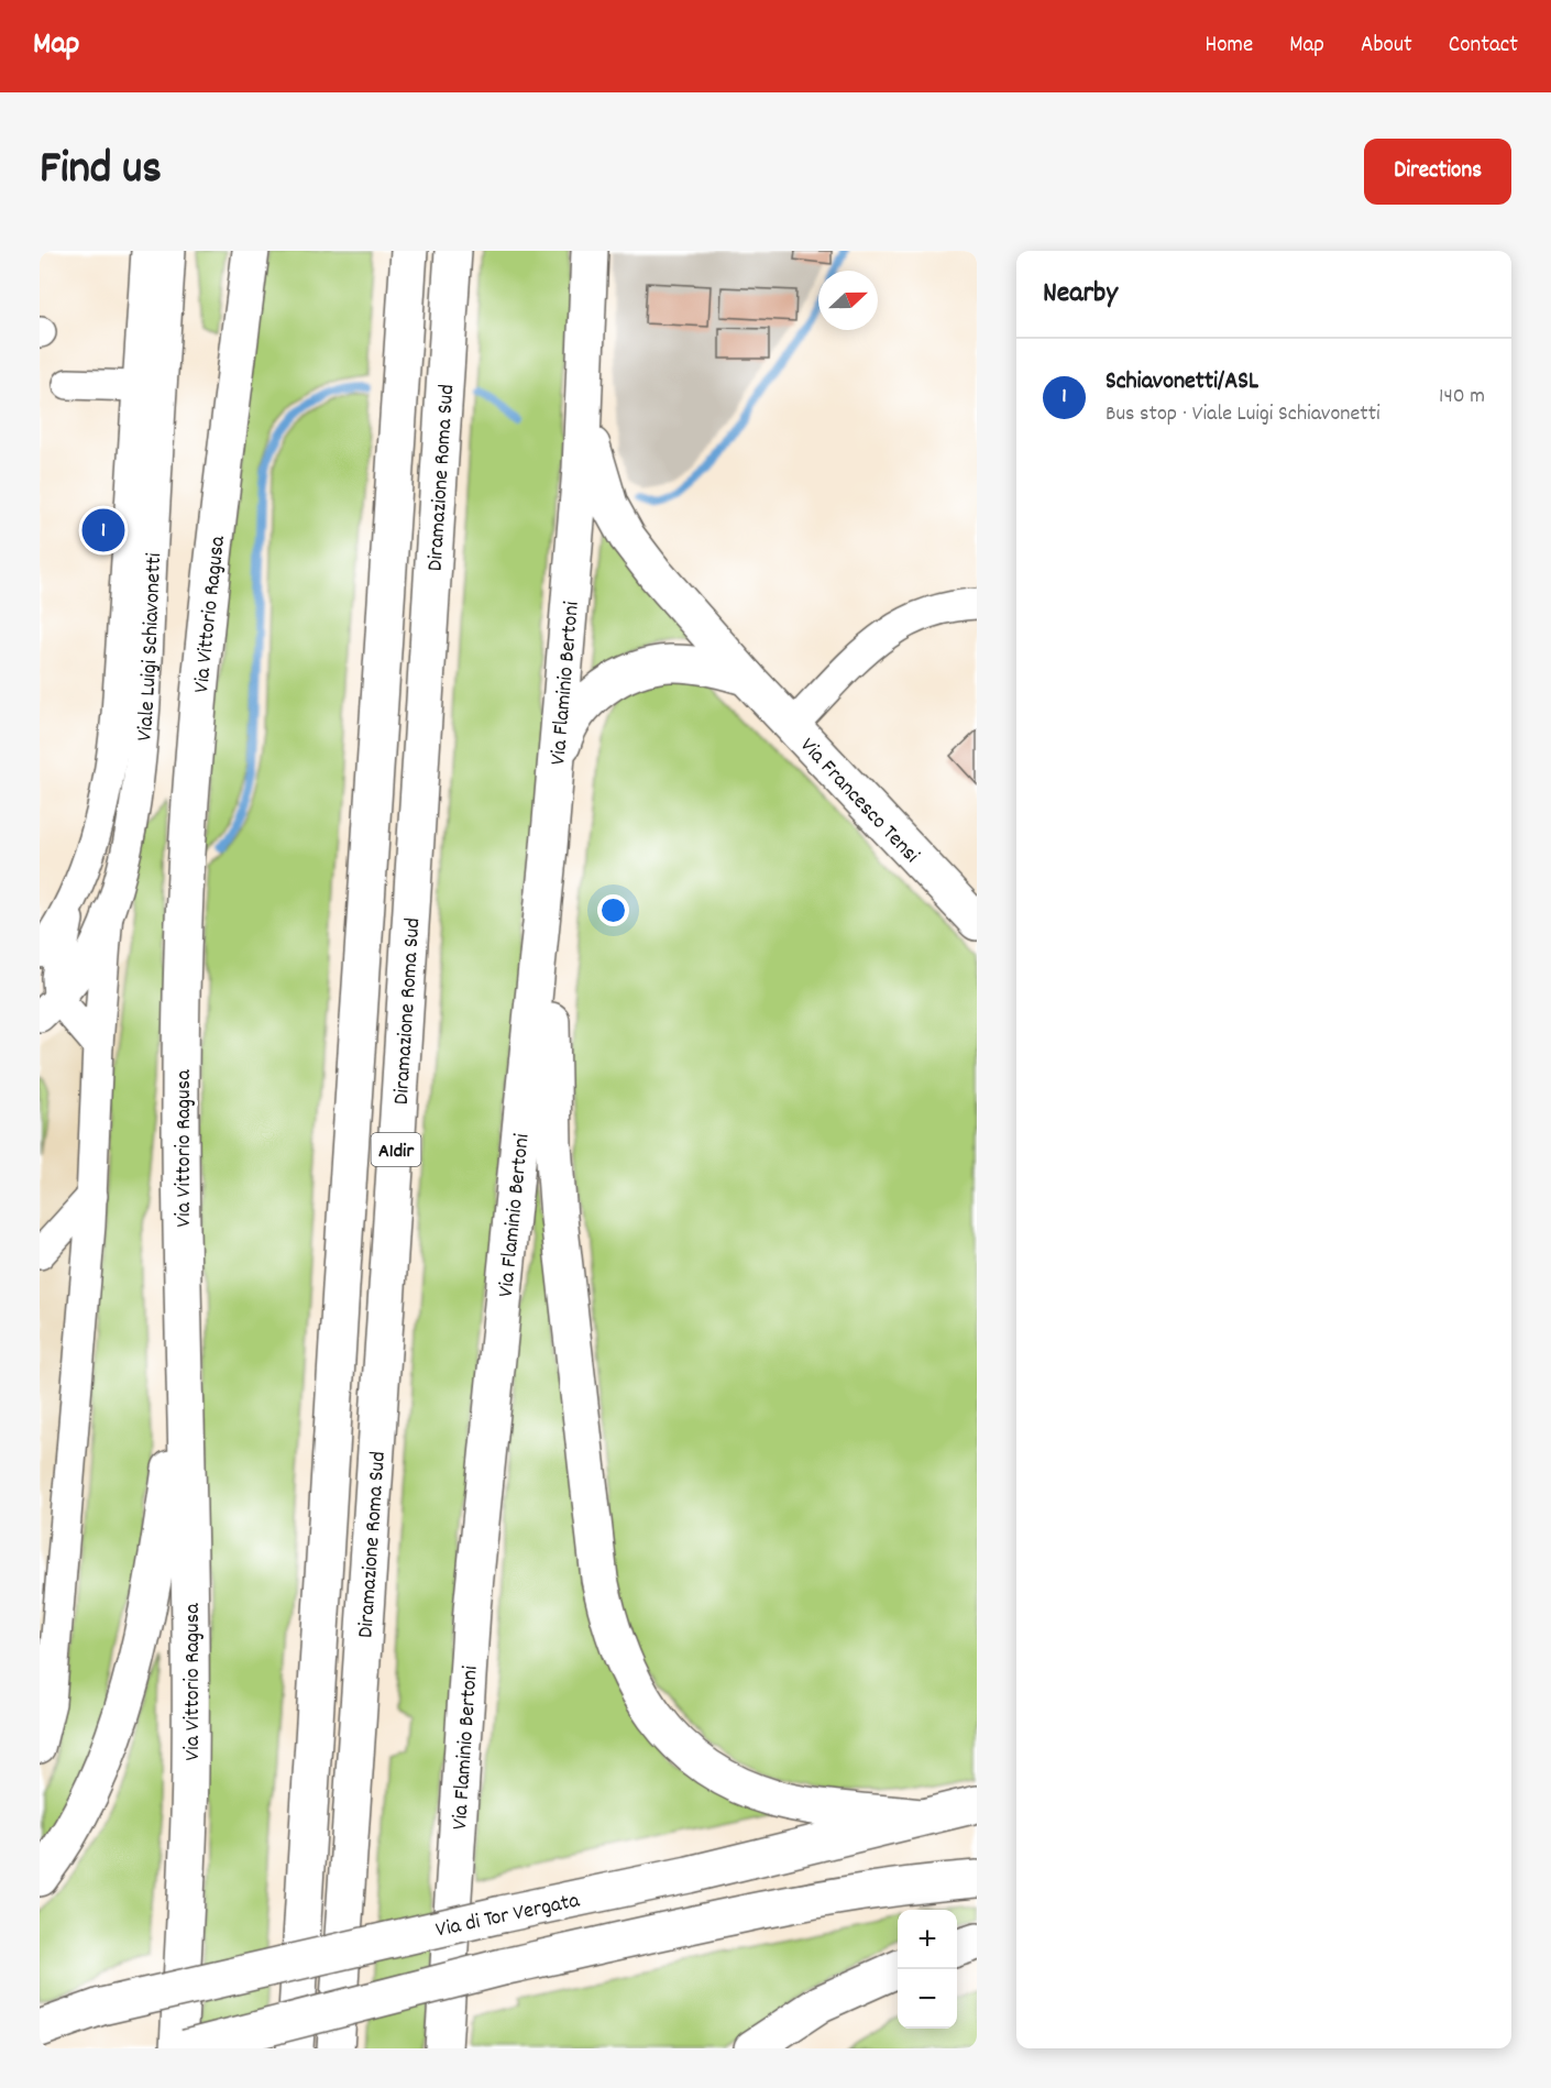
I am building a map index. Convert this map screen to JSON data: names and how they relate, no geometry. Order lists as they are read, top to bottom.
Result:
{
  "streets": {
    "main road": [
      "Diramazione Roma Sud",
      "Via Vittorio Ragusa",
      "Via Flaminio Bertoni",
      "Via Francesco Tensi",
      "A1dir",
      "Via di Tor Vergata"
    ],
    "street": ["Viale Luigi Schiavonetti"]
  },
  "crossings": [
    ["Via Flaminio Bertoni", "Via Francesco Tensi"]
  ],
  "north": "right",
  "page": {
    "header": "Map",
    "nav": [
      "Home",
      "Map",
      "About",
      "Contact"
    ],
    "title": "Find us",
    "buttons": "Directions",
    "heading": "Nearby",
    "list": [
      {
        "mark": "1",
        "name": "Schiavonetti/ASL",
        "note": "Bus stop · Viale Luigi Schiavonetti",
        "value": "140 m"
      }
    ],
    "pins": "1",
    "map_buttons": ["+", "−"]
  }
}
